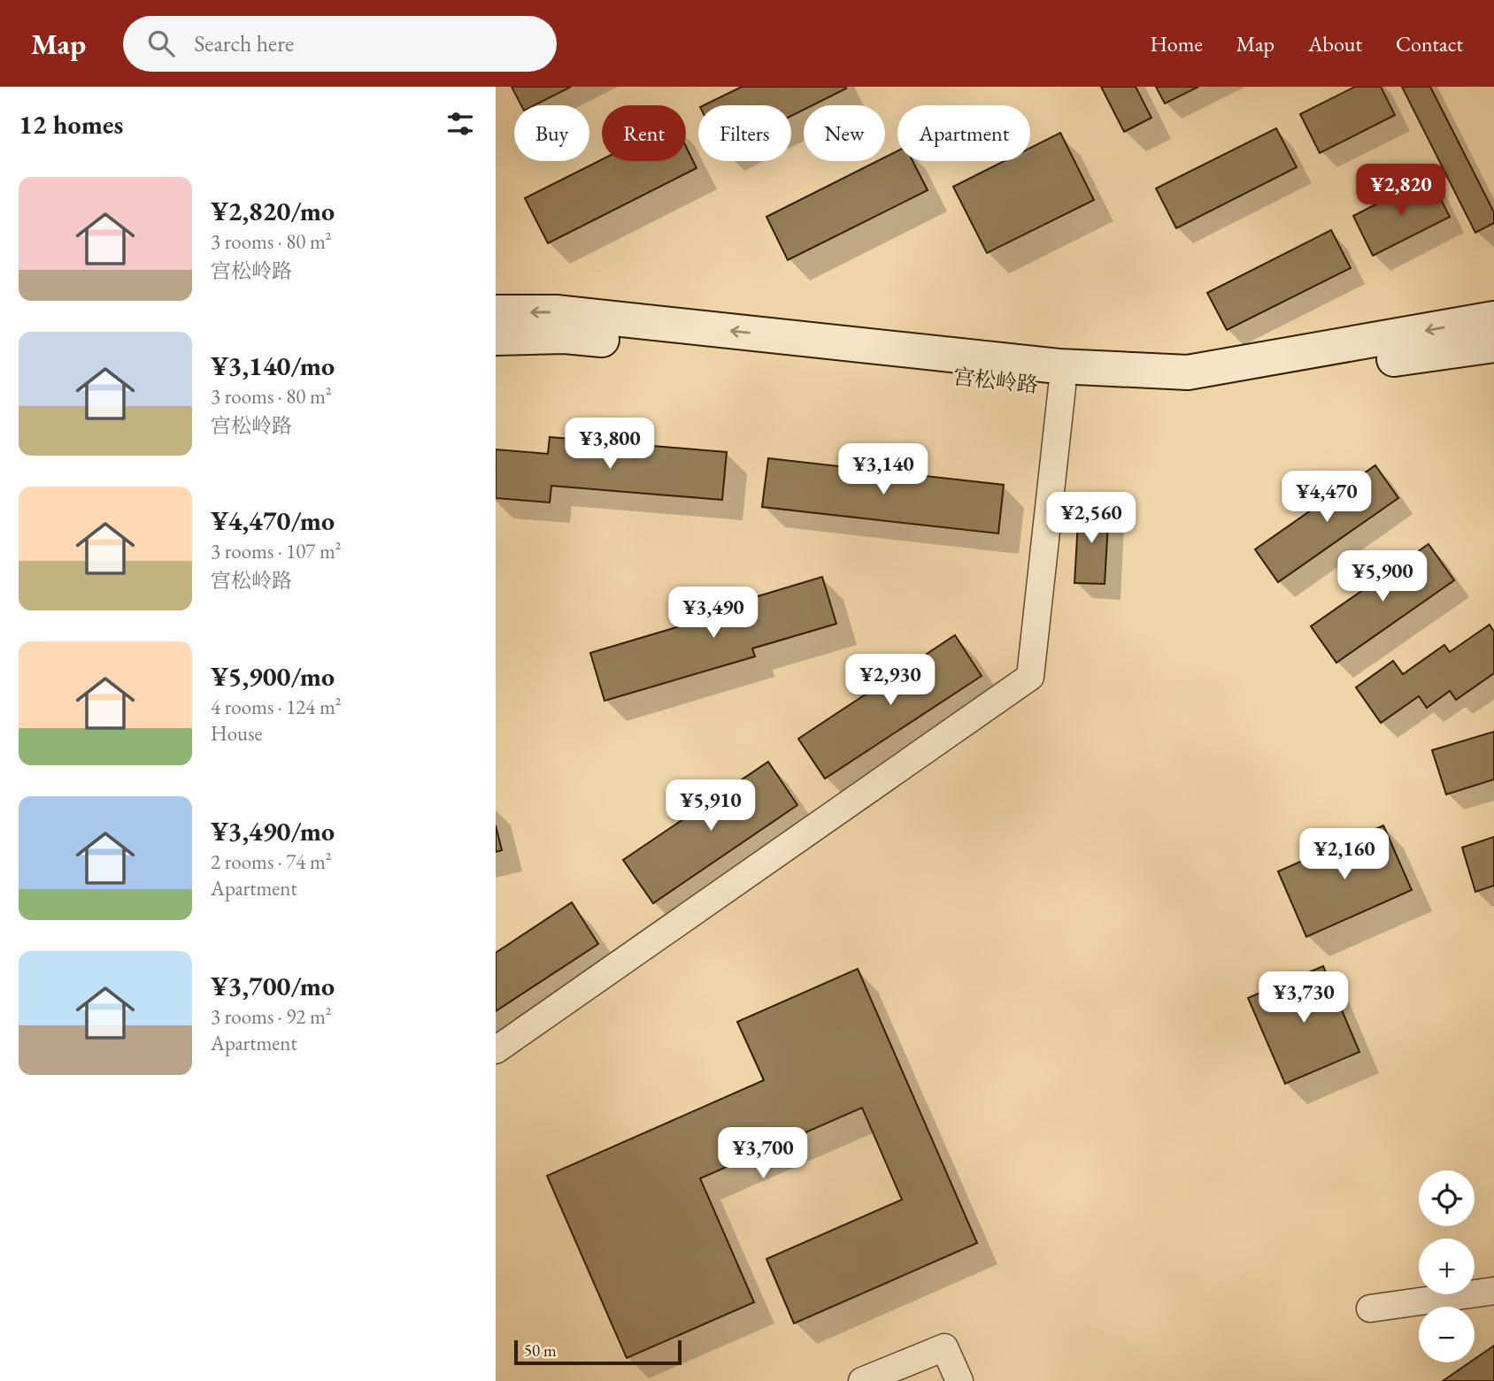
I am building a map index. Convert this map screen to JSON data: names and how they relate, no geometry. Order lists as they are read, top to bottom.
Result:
{
  "streets": {
    "main road": ["宫松岭路"]
  },
  "scale_bar": "50 m",
  "page": {
    "header": "Map",
    "search": "Search here",
    "nav": [
      "Home",
      "Map",
      "About",
      "Contact"
    ],
    "heading": "12 homes",
    "chip": [
      "Buy",
      "Rent",
      "Filters",
      "New",
      "Apartment"
    ],
    "list": [
      {
        "name": "¥2,820/mo",
        "note": "3 rooms · 80 m² · 宫松岭路"
      },
      {
        "name": "¥3,140/mo",
        "note": "3 rooms · 80 m² · 宫松岭路"
      },
      {
        "name": "¥4,470/mo",
        "note": "3 rooms · 107 m² · 宫松岭路"
      },
      {
        "name": "¥5,900/mo",
        "note": "4 rooms · 124 m² · House"
      },
      {
        "name": "¥3,490/mo",
        "note": "2 rooms · 74 m² · Apartment"
      },
      {
        "name": "¥3,700/mo",
        "note": "3 rooms · 92 m² · Apartment"
      }
    ],
    "price": [
      "¥2,820",
      "¥3,800",
      "¥3,140",
      "¥4,470",
      "¥2,560",
      "¥5,900",
      "¥3,490",
      "¥2,930",
      "¥5,910",
      "¥2,160",
      "¥3,730",
      "¥3,700"
    ],
    "map_buttons": ["+", "−"],
    "scale": "50 m"
  }
}
